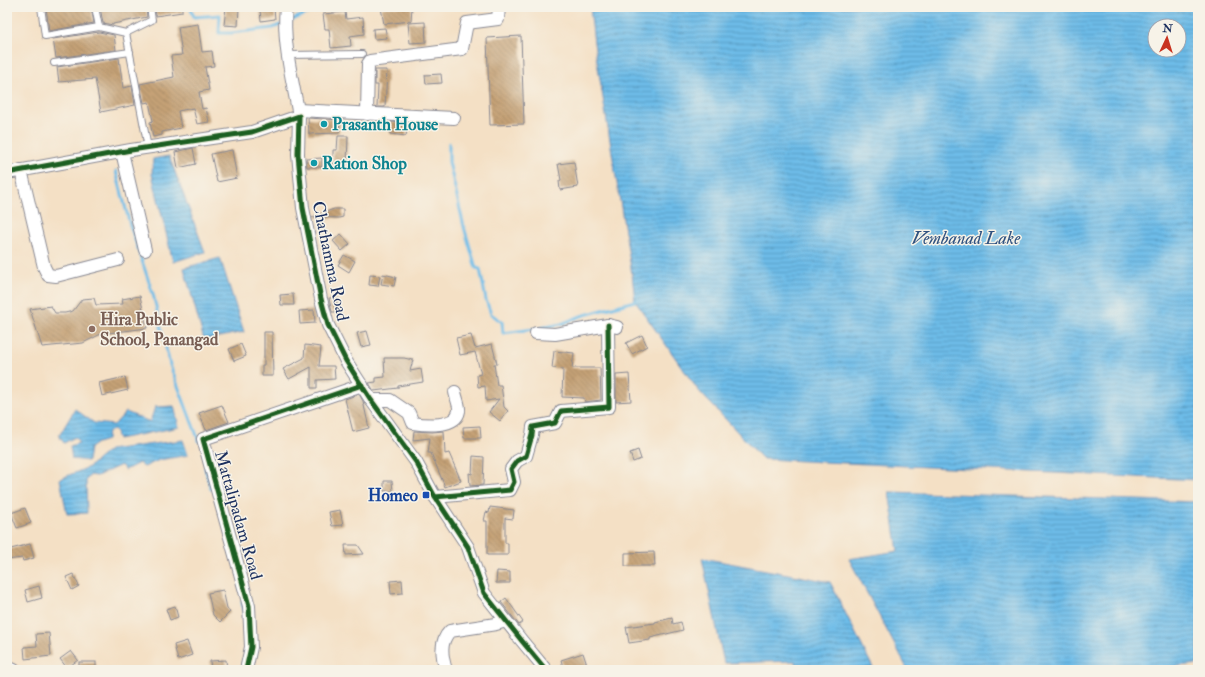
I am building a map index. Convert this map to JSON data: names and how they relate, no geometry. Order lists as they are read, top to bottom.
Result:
{
  "streets": {
    "street": ["Chathamma Road", "Mattalipadam Road"]
  },
  "crossings": [
    ["Chathamma Road", "Mattalipadam Road"]
  ],
  "water": ["Vembanad Lake"],
  "places": {
    "other": ["Prasanth House", "Ration Shop", "Hira Public School, Panangad"],
    "transit": ["Homeo"]
  },
  "north": "top"
}
